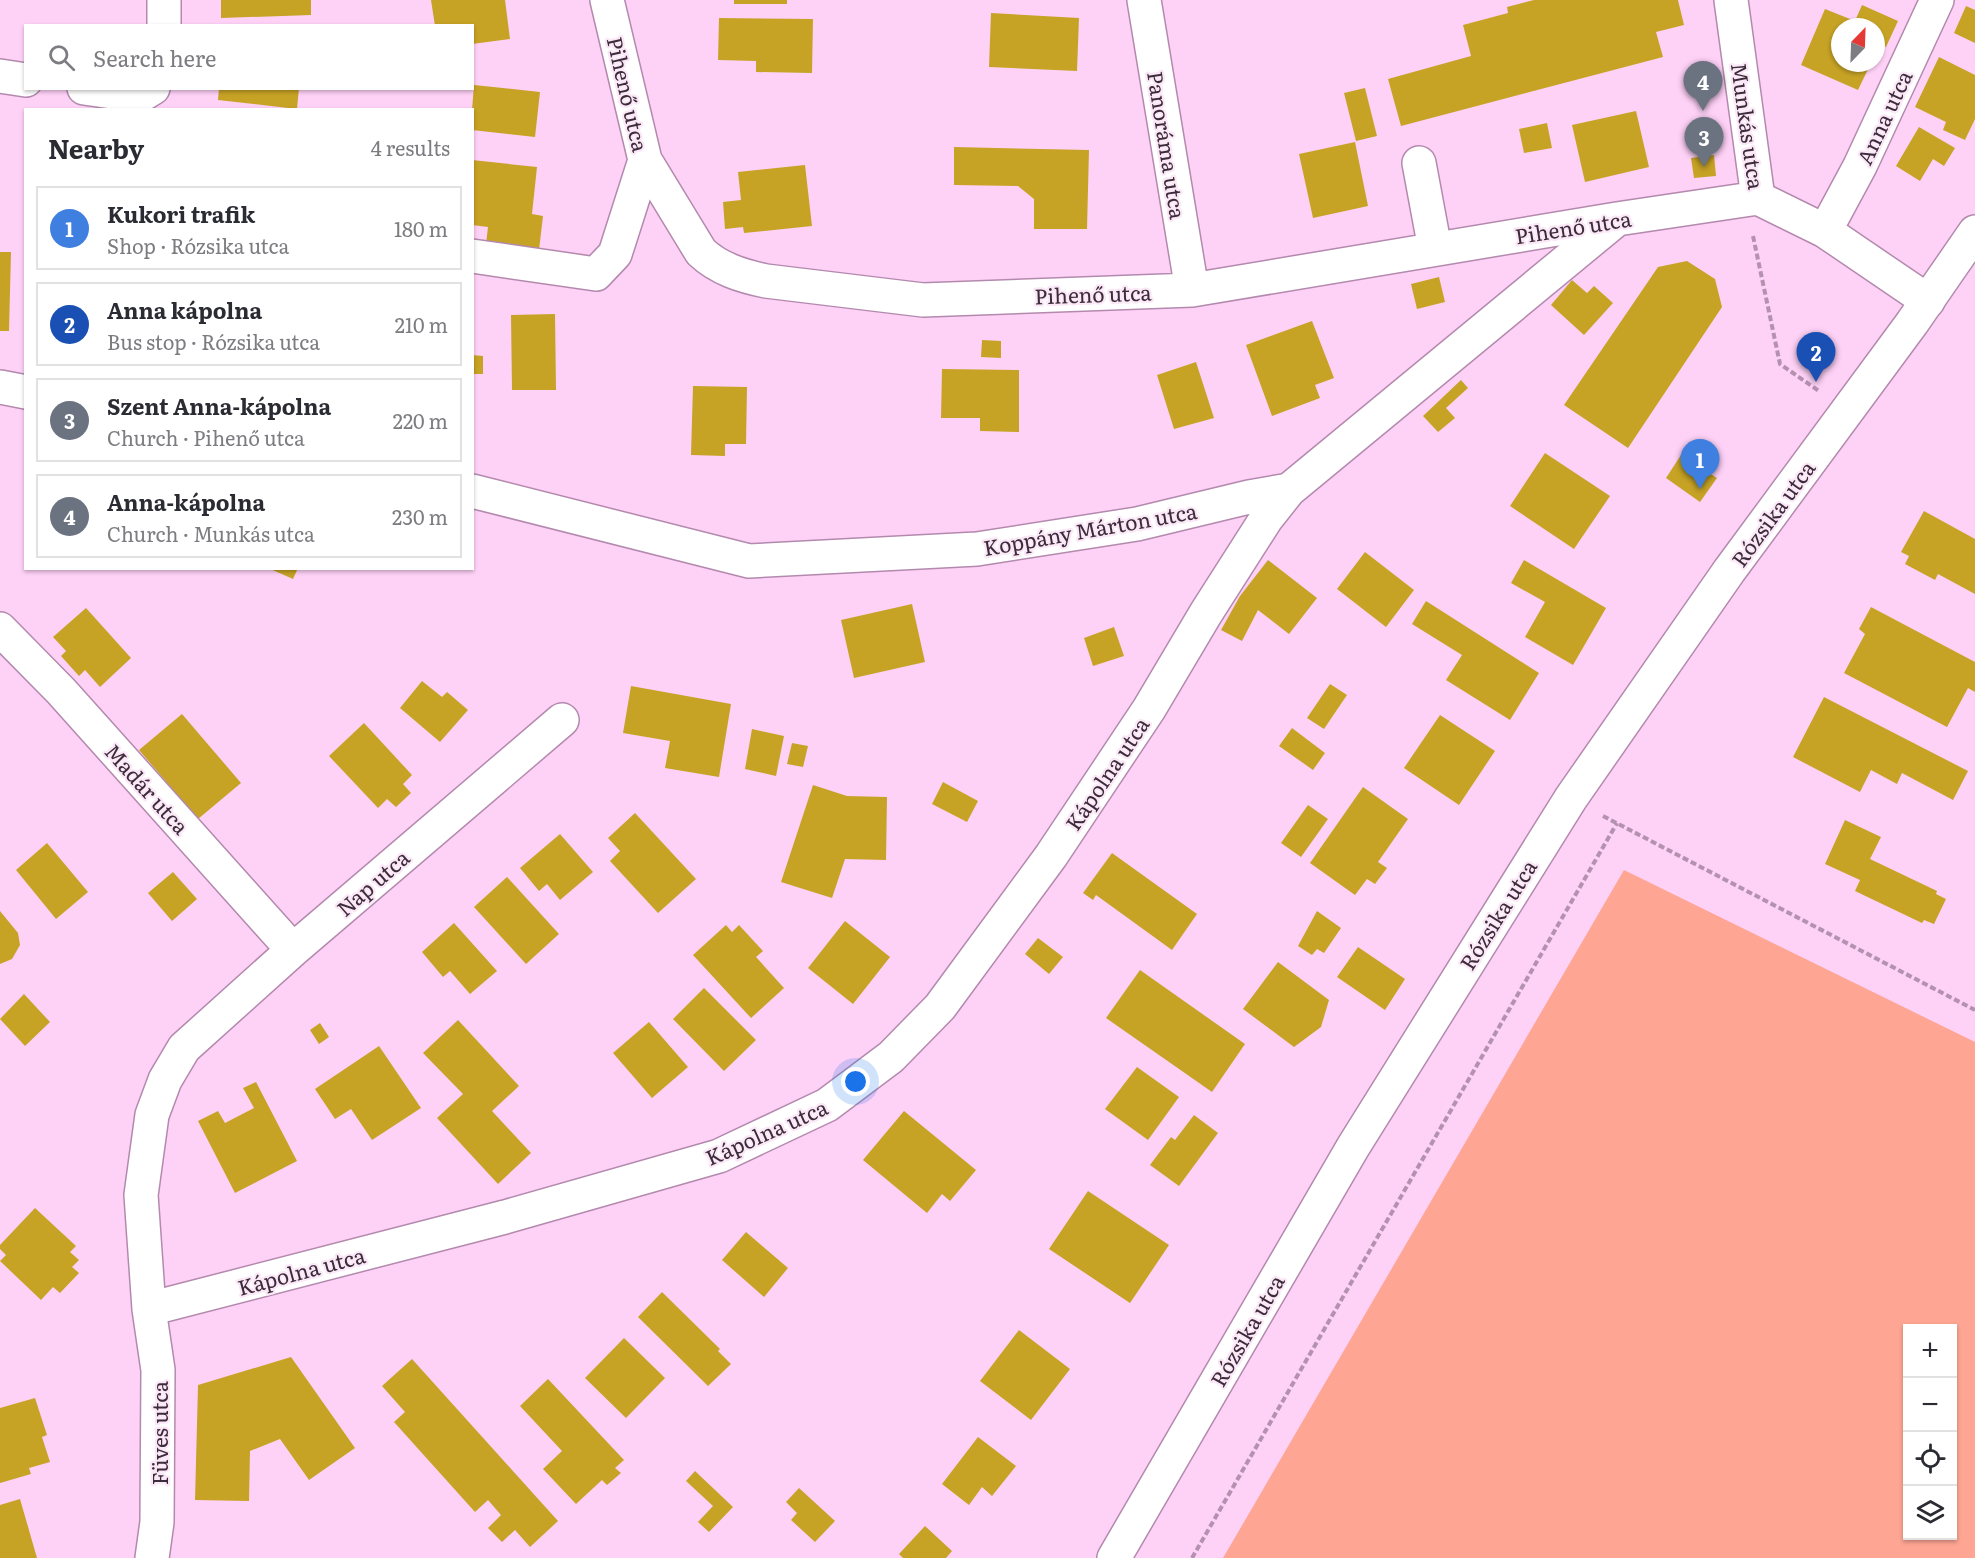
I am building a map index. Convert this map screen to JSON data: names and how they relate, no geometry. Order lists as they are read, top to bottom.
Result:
{
  "streets": {
    "street": [
      "Pihenő utca",
      "Anna utca",
      "Munkás utca",
      "Panoráma utca",
      "Rózsika utca",
      "Koppány Márton utca",
      "Kápolna utca",
      "Madár utca",
      "Nap utca",
      "Füves utca"
    ]
  },
  "crossings": [
    ["Pihenő utca", "Munkás utca"],
    ["Pihenő utca", "Panoráma utca"],
    ["Pihenő utca", "Koppány Márton utca"],
    ["Anna utca", "Munkás utca"],
    ["Munkás utca", "Rózsika utca"],
    ["Koppány Márton utca", "Kápolna utca"],
    ["Kápolna utca", "Nap utca"],
    ["Kápolna utca", "Füves utca"],
    ["Madár utca", "Nap utca"],
    ["Nap utca", "Füves utca"]
  ],
  "north": "top right",
  "page": {
    "search": "Search here",
    "pins": [
      "4",
      "3",
      "2",
      "1"
    ],
    "heading": ["Nearby", "4 results"],
    "list": [
      {
        "mark": "1",
        "name": "Kukori trafik",
        "note": "Shop · Rózsika utca",
        "value": "180 m"
      },
      {
        "mark": "2",
        "name": "Anna kápolna",
        "note": "Bus stop · Rózsika utca",
        "value": "210 m"
      },
      {
        "mark": "3",
        "name": "Szent Anna-kápolna",
        "note": "Church · Pihenő utca",
        "value": "220 m"
      },
      {
        "mark": "4",
        "name": "Anna-kápolna",
        "note": "Church · Munkás utca",
        "value": "230 m"
      }
    ],
    "map_buttons": ["+", "−"]
  }
}
